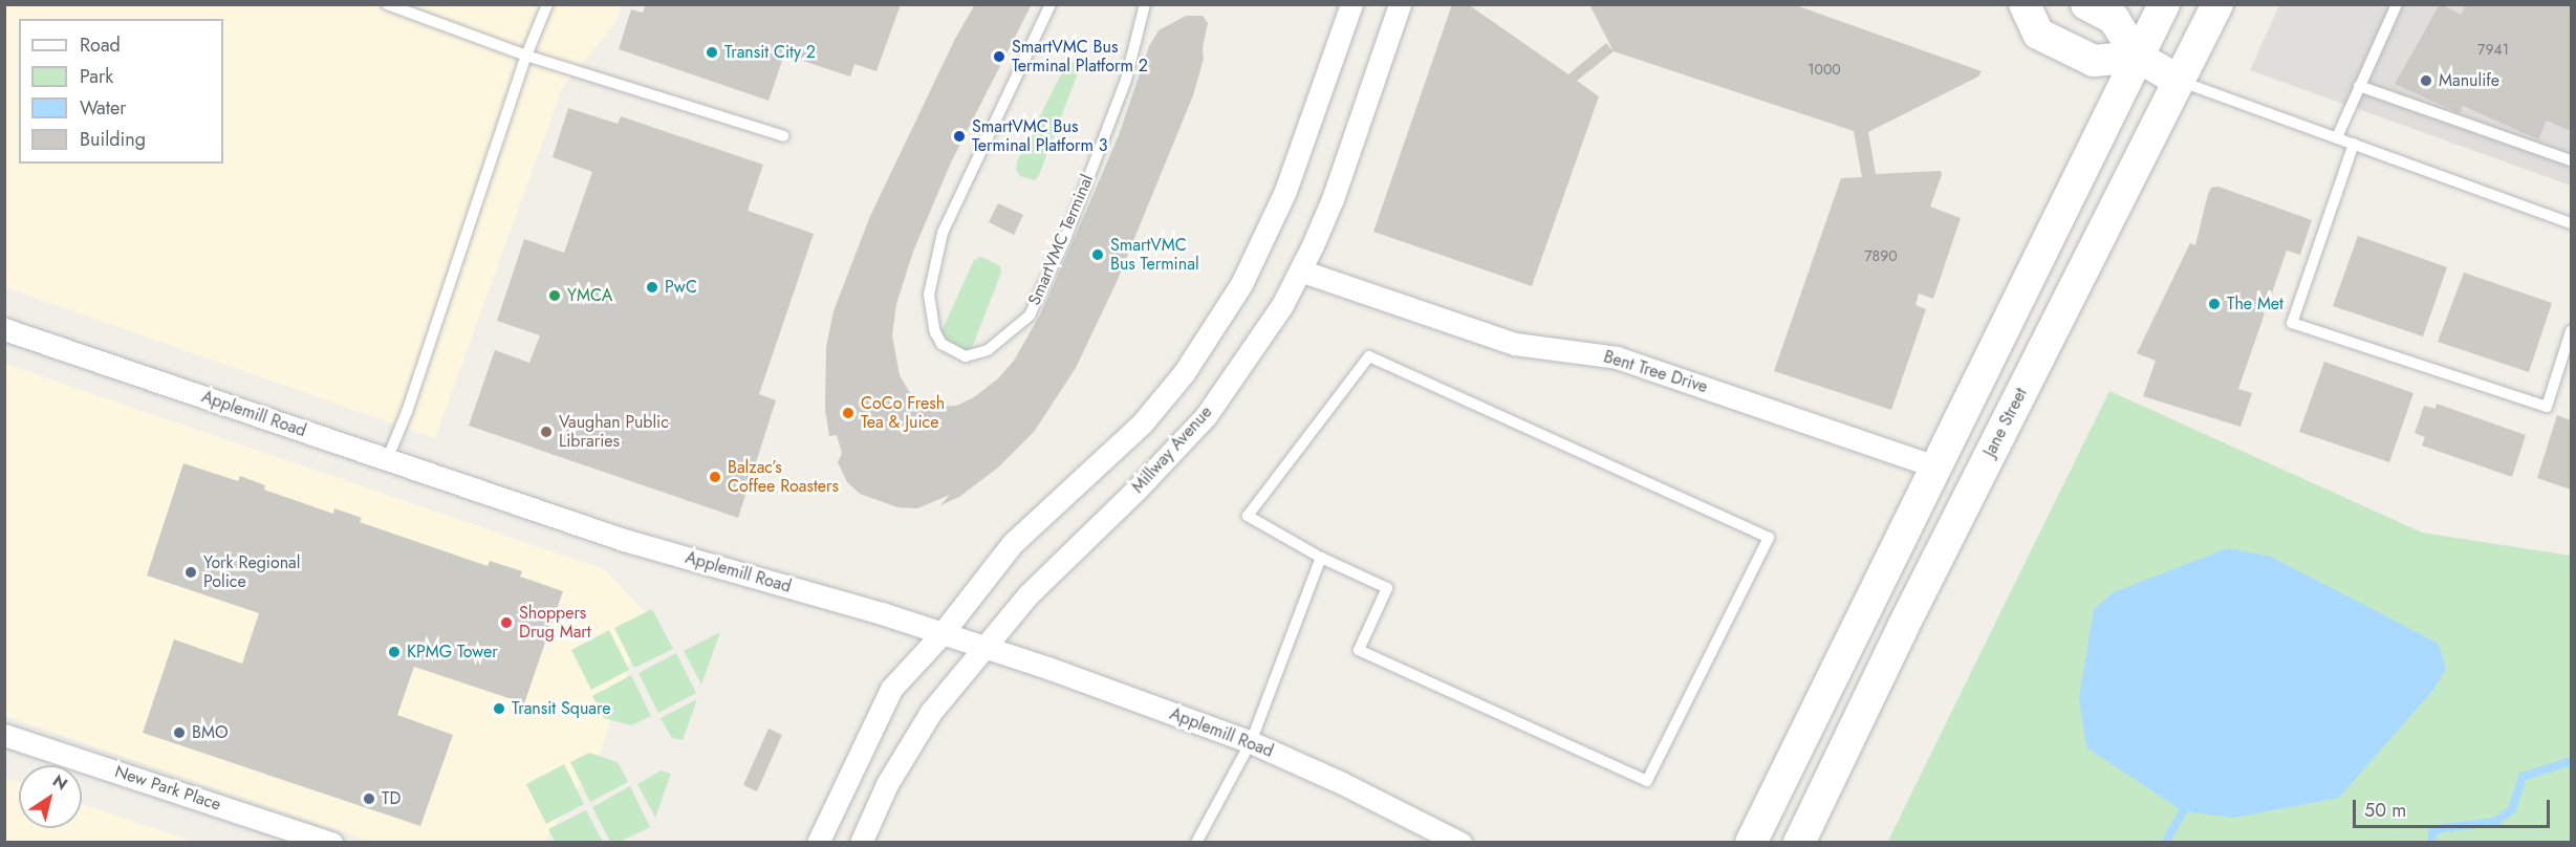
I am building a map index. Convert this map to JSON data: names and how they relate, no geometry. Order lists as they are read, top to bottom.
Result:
{
  "streets": {
    "main road": ["Jane Street"],
    "street": [
      "Bent Tree Drive",
      "Applemill Road",
      "Millway Avenue",
      "New Park Place"
    ],
    "lane": ["SmartVMC Terminal"]
  },
  "crossings": [
    ["Bent Tree Drive", "Millway Avenue"],
    ["Applemill Road", "Millway Avenue"]
  ],
  "places": [
    "Transit City 2",
    "SmartVMC Bus Terminal Platform 2",
    "Manulife",
    "SmartVMC Bus Terminal Platform 3",
    "SmartVMC Bus Terminal",
    "PwC",
    "YMCA",
    "The Met",
    "CoCo Fresh Tea & Juice",
    "Vaughan Public Libraries",
    "Balzac’s Coffee Roasters",
    "York Regional Police",
    "Shoppers Drug Mart",
    "KPMG Tower",
    "Transit Square",
    "BMO",
    "TD"
  ],
  "house_numbers": ["7941", "1000", "7890"],
  "legend": [
    "Road",
    "Park",
    "Water",
    "Building"
  ],
  "scale_bar": "50 m",
  "north": "top right"
}
